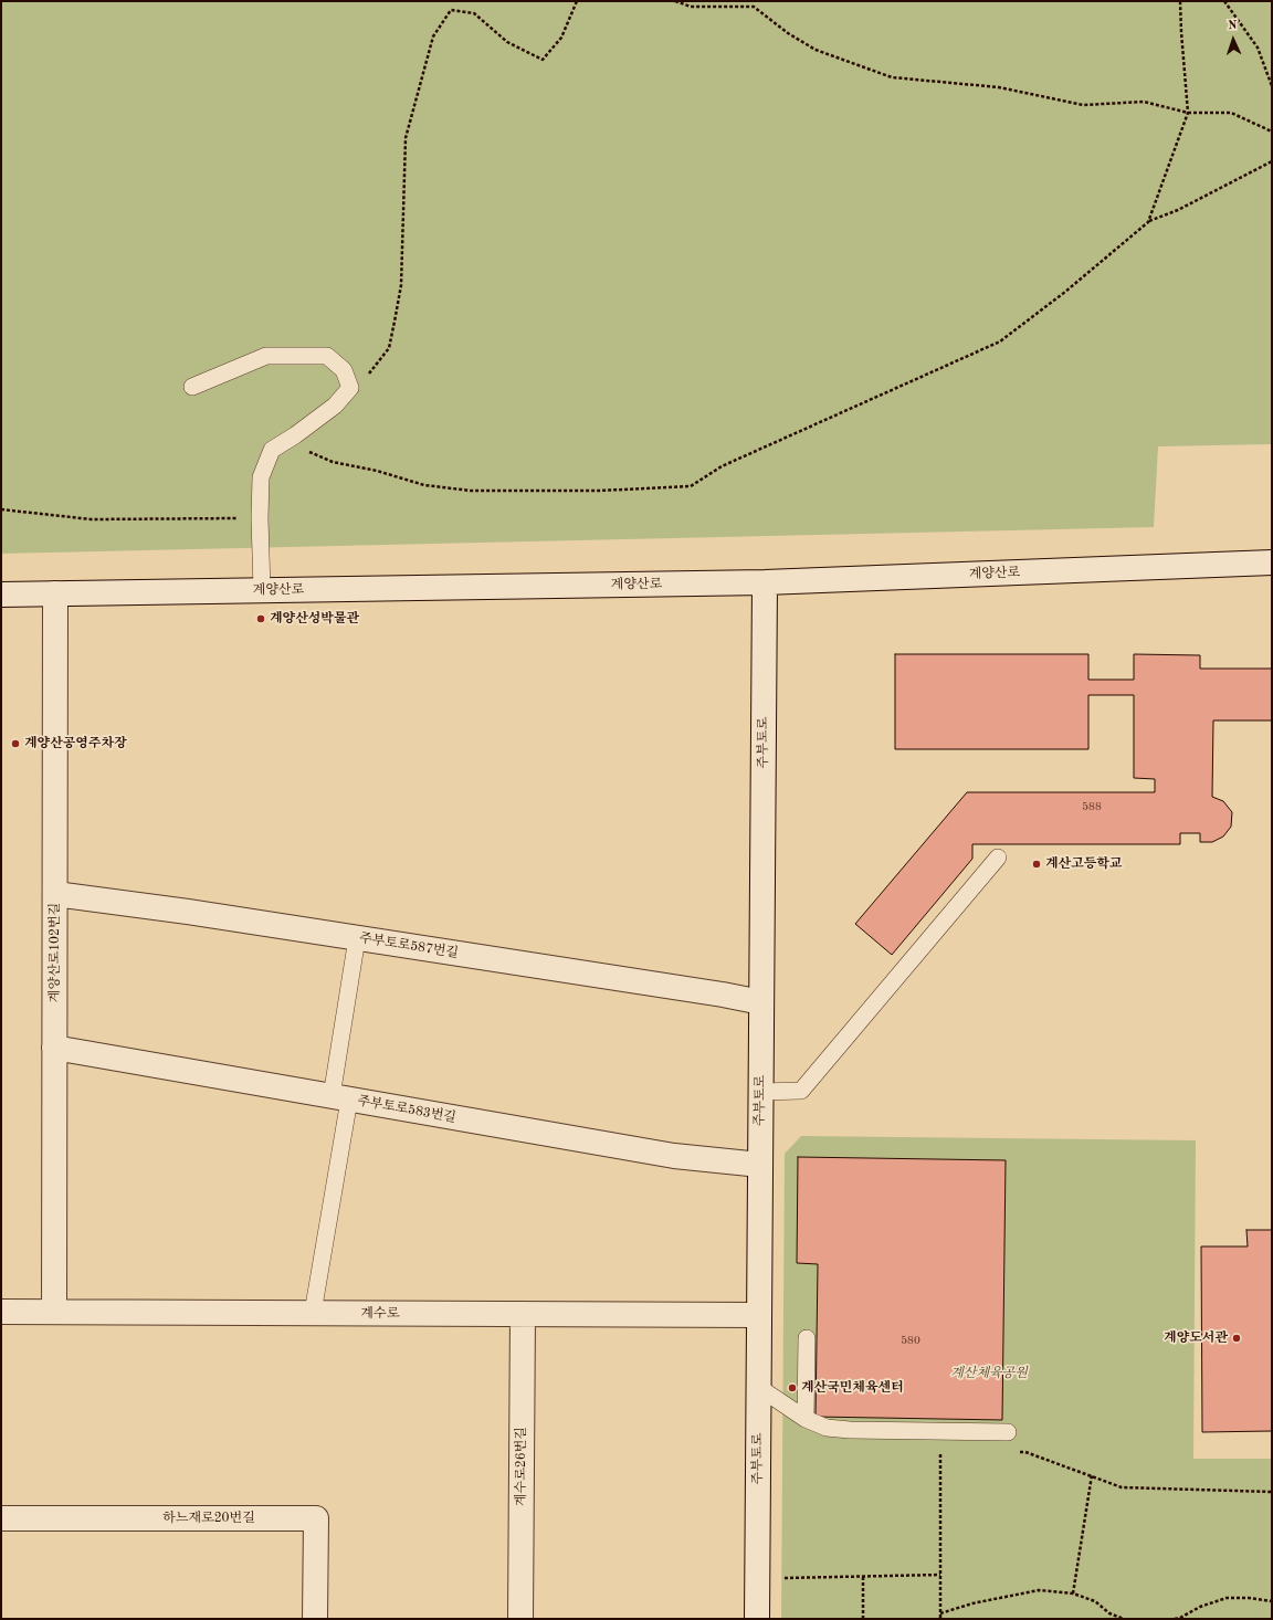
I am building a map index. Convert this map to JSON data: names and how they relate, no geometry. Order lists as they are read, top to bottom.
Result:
{
  "streets": {
    "street": [
      "계양산로",
      "주부토로",
      "주부토로587번길",
      "계양산로102번길",
      "주부토로583번길",
      "계수로",
      "계수로26번길",
      "하느재로20번길"
    ]
  },
  "crossings": [
    ["계양산로", "주부토로"],
    ["계양산로", "계양산로102번길"],
    ["주부토로", "주부토로587번길"],
    ["주부토로", "주부토로583번길"],
    ["주부토로", "계수로"],
    ["주부토로587번길", "계양산로102번길"],
    ["계양산로102번길", "주부토로583번길"],
    ["계양산로102번길", "계수로"],
    ["계수로", "계수로26번길"]
  ],
  "parks": ["계산체육공원"],
  "places": [
    "계양산성박물관",
    "계양산공영주차장",
    "계산고등학교",
    "계양도서관",
    "계산국민체육센터"
  ],
  "house_numbers": ["588", "580"],
  "north": "top"
}
